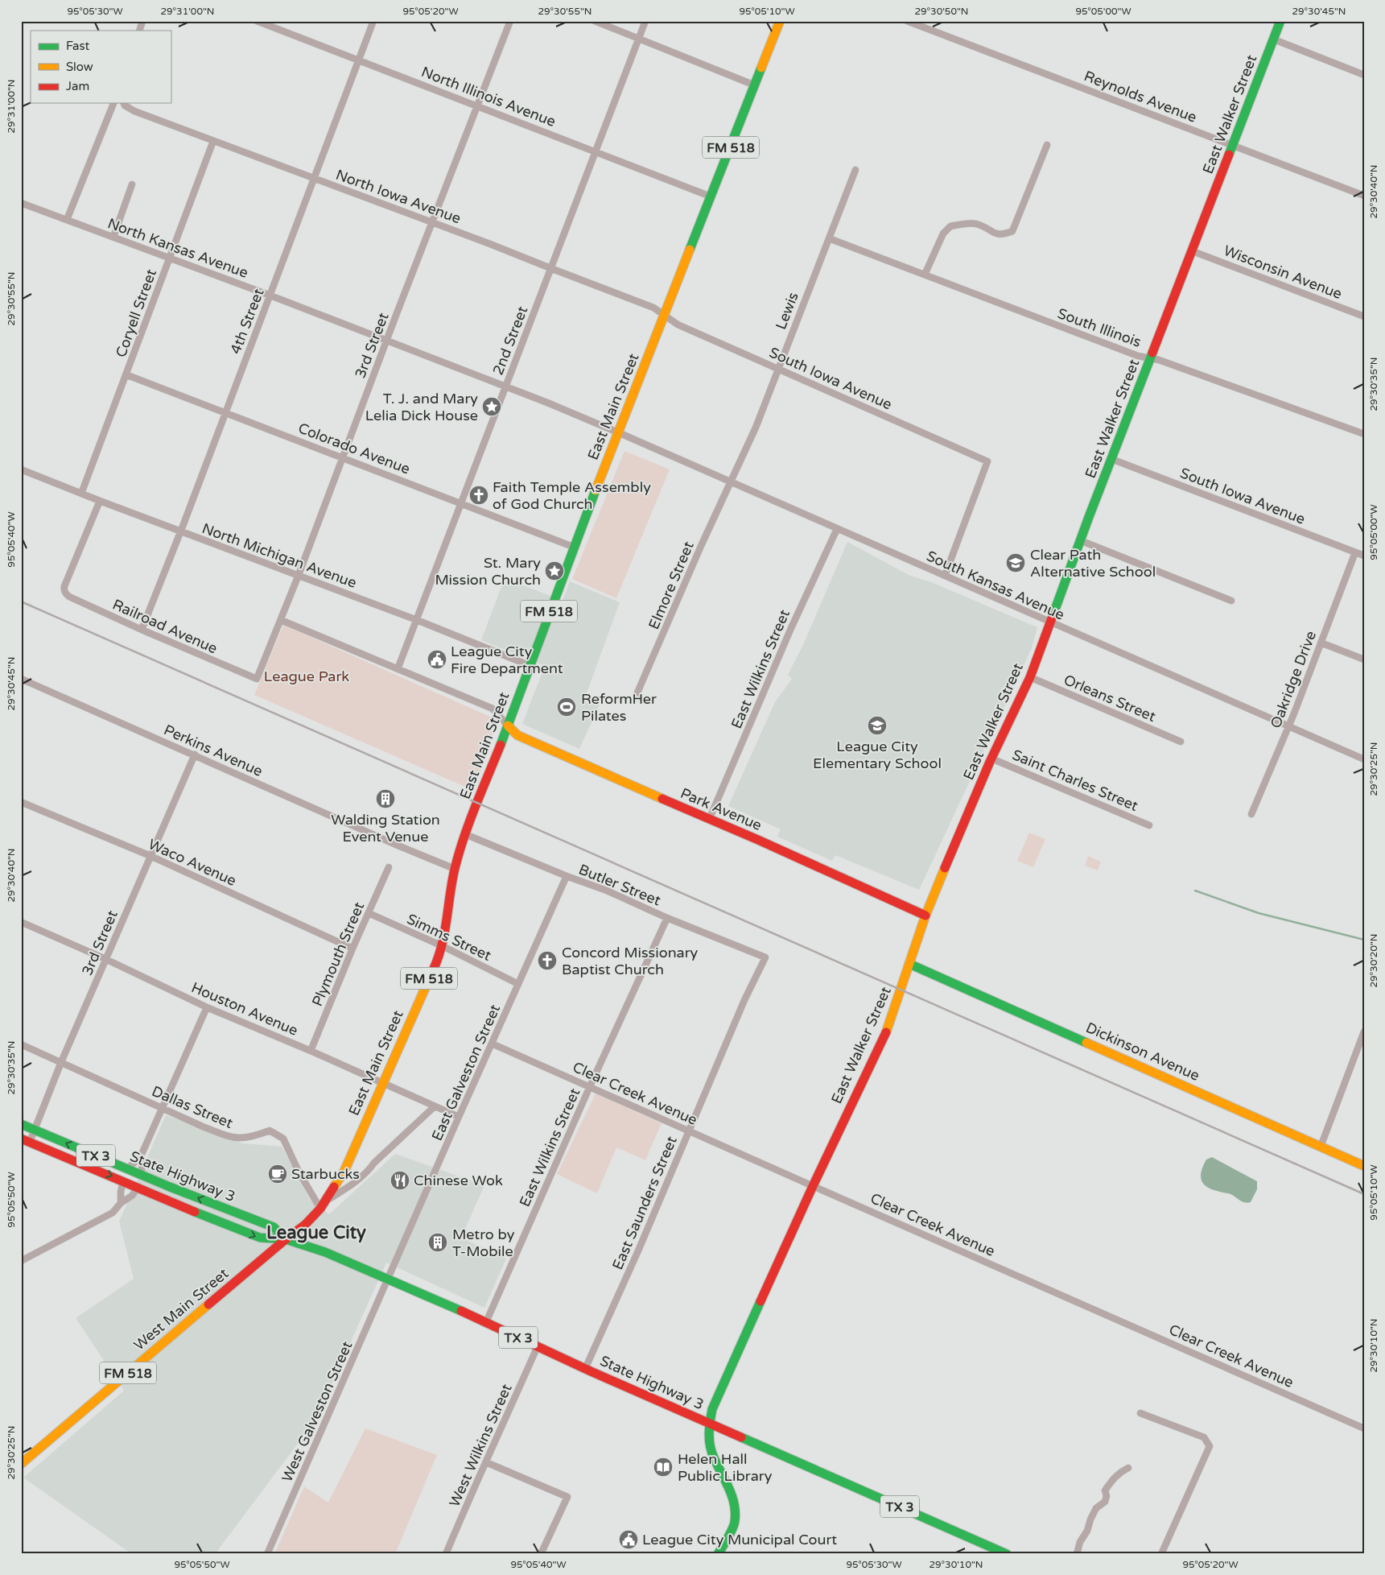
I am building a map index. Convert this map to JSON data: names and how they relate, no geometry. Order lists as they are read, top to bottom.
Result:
{
  "streets": {
    "main road": [
      "East Walker Street",
      "FM 518",
      "East Main Street",
      "Park Avenue",
      "Dickinson Avenue",
      "TX 3",
      "State Highway 3",
      "West Main Street"
    ],
    "street": [
      "North Illinois Avenue",
      "Reynolds Avenue",
      "North Iowa Avenue",
      "North Kansas Avenue",
      "Wisconsin Avenue",
      "Lewis",
      "Coryell Street",
      "4th Street",
      "South Illinois",
      "2nd Street",
      "3rd Street",
      "South Iowa Avenue",
      "Colorado Avenue",
      "North Michigan Avenue",
      "Elmore Street",
      "South Kansas Avenue",
      "Railroad Avenue",
      "East Wilkins Street",
      "Oakridge Drive",
      "Orleans Street",
      "Perkins Avenue",
      "Saint Charles Street",
      "Waco Avenue",
      "Butler Street",
      "Simms Street",
      "Plymouth Street",
      "Houston Avenue",
      "East Galveston Street",
      "Clear Creek Avenue",
      "Dallas Street",
      "East Saunders Street",
      "West Galveston Street",
      "West Wilkins Street"
    ]
  },
  "crossings": [
    ["North Illinois Avenue", "4th Street"],
    ["North Illinois Avenue", "2nd Street"],
    ["North Illinois Avenue", "3rd Street"],
    ["North Illinois Avenue", "East Main Street"],
    ["Reynolds Avenue", "East Walker Street"],
    ["East Walker Street", "Wisconsin Avenue"],
    ["East Walker Street", "South Illinois"],
    ["East Walker Street", "South Iowa Avenue"],
    ["East Walker Street", "South Kansas Avenue"],
    ["East Walker Street", "Orleans Street"],
    ["East Walker Street", "Saint Charles Street"],
    ["East Walker Street", "Park Avenue"],
    ["East Walker Street", "Dickinson Avenue"],
    ["East Walker Street", "Clear Creek Avenue"],
    ["East Walker Street", "State Highway 3"],
    ["North Iowa Avenue", "Coryell Street"],
    ["North Iowa Avenue", "4th Street"],
    ["North Iowa Avenue", "2nd Street"],
    ["North Iowa Avenue", "3rd Street"],
    ["North Iowa Avenue", "South Iowa Avenue"],
    ["North Iowa Avenue", "East Main Street"],
    ["North Kansas Avenue", "Coryell Street"],
    ["North Kansas Avenue", "4th Street"],
    ["North Kansas Avenue", "2nd Street"],
    ["North Kansas Avenue", "3rd Street"],
    ["North Kansas Avenue", "East Main Street"],
    ["North Kansas Avenue", "South Kansas Avenue"],
    ["Lewis", "South Illinois"],
    ["Lewis", "South Iowa Avenue"],
    ["Lewis", "Elmore Street"],
    ["Lewis", "South Kansas Avenue"],
    ["Coryell Street", "Colorado Avenue"],
    ["Coryell Street", "North Michigan Avenue"],
    ["4th Street", "Colorado Avenue"],
    ["4th Street", "North Michigan Avenue"],
    ["4th Street", "Railroad Avenue"],
    ["2nd Street", "Colorado Avenue"],
    ["2nd Street", "North Michigan Avenue"],
    ["3rd Street", "Colorado Avenue"],
    ["3rd Street", "North Michigan Avenue"],
    ["3rd Street", "Railroad Avenue"],
    ["3rd Street", "Perkins Avenue"],
    ["3rd Street", "Waco Avenue"],
    ["3rd Street", "Houston Avenue"],
    ["3rd Street", "Dallas Street"],
    ["3rd Street", "State Highway 3"],
    ["South Iowa Avenue", "East Main Street"],
    ["South Iowa Avenue", "South Kansas Avenue"],
    ["South Iowa Avenue", "Oakridge Drive"],
    ["East Main Street", "Colorado Avenue"],
    ["East Main Street", "North Michigan Avenue"],
    ["East Main Street", "South Kansas Avenue"],
    ["East Main Street", "Perkins Avenue"],
    ["East Main Street", "Park Avenue"],
    ["East Main Street", "Butler Street"],
    ["East Main Street", "Simms Street"],
    ["East Main Street", "Houston Avenue"],
    ["East Main Street", "Dallas Street"],
    ["East Main Street", "State Highway 3"],
    ["East Main Street", "West Main Street"],
    ["North Michigan Avenue", "Railroad Avenue"],
    ["Elmore Street", "South Kansas Avenue"],
    ["South Kansas Avenue", "East Wilkins Street"],
    ["South Kansas Avenue", "Oakridge Drive"],
    ["East Wilkins Street", "Park Avenue"],
    ["East Wilkins Street", "Butler Street"],
    ["East Wilkins Street", "Clear Creek Avenue"],
    ["East Wilkins Street", "State Highway 3"],
    ["Waco Avenue", "Plymouth Street"],
    ["Butler Street", "East Galveston Street"],
    ["Butler Street", "East Saunders Street"],
    ["Simms Street", "Plymouth Street"],
    ["Simms Street", "East Galveston Street"],
    ["Plymouth Street", "Houston Avenue"],
    ["Houston Avenue", "East Galveston Street"],
    ["East Galveston Street", "Clear Creek Avenue"],
    ["East Galveston Street", "State Highway 3"],
    ["East Galveston Street", "West Galveston Street"],
    ["Clear Creek Avenue", "East Saunders Street"],
    ["State Highway 3", "East Saunders Street"],
    ["State Highway 3", "West Main Street"],
    ["State Highway 3", "West Galveston Street"],
    ["State Highway 3", "West Wilkins Street"]
  ],
  "districts": ["League City"],
  "parks": ["League Park"],
  "places": {
    "place": ["T. J. and Mary Lelia Dick House", "St. Mary Mission Church"],
    "church": ["Faith Temple Assembly of God Church", "Concord Missionary Baptist Church"],
    "school or university": ["Clear Path Alternative School", "League City Elementary School"],
    "public building": ["League City Fire Department", "League City Municipal Court"],
    "sports": ["ReformHer Pilates"],
    "building": ["Walding Station Event Venue", "Metro by T-Mobile"],
    "cafe": ["Starbucks"],
    "restaurant": ["Chinese Wok"],
    "library": ["Helen Hall Public Library"]
  },
  "legend": ["Fast", "Slow", "Jam"],
  "coordinates": [
    "95°05'30\"W",
    "29°31'00\"N",
    "95°05'20\"W",
    "29°30'55\"N",
    "95°05'10\"W",
    "29°30'50\"N",
    "95°05'00\"W",
    "29°30'45\"N",
    "29°30'40\"N",
    "29°30'35\"N",
    "95°05'40\"W",
    "29°30'25\"N",
    "29°30'20\"N",
    "95°05'50\"W",
    "29°30'10\"N"
  ]
}
